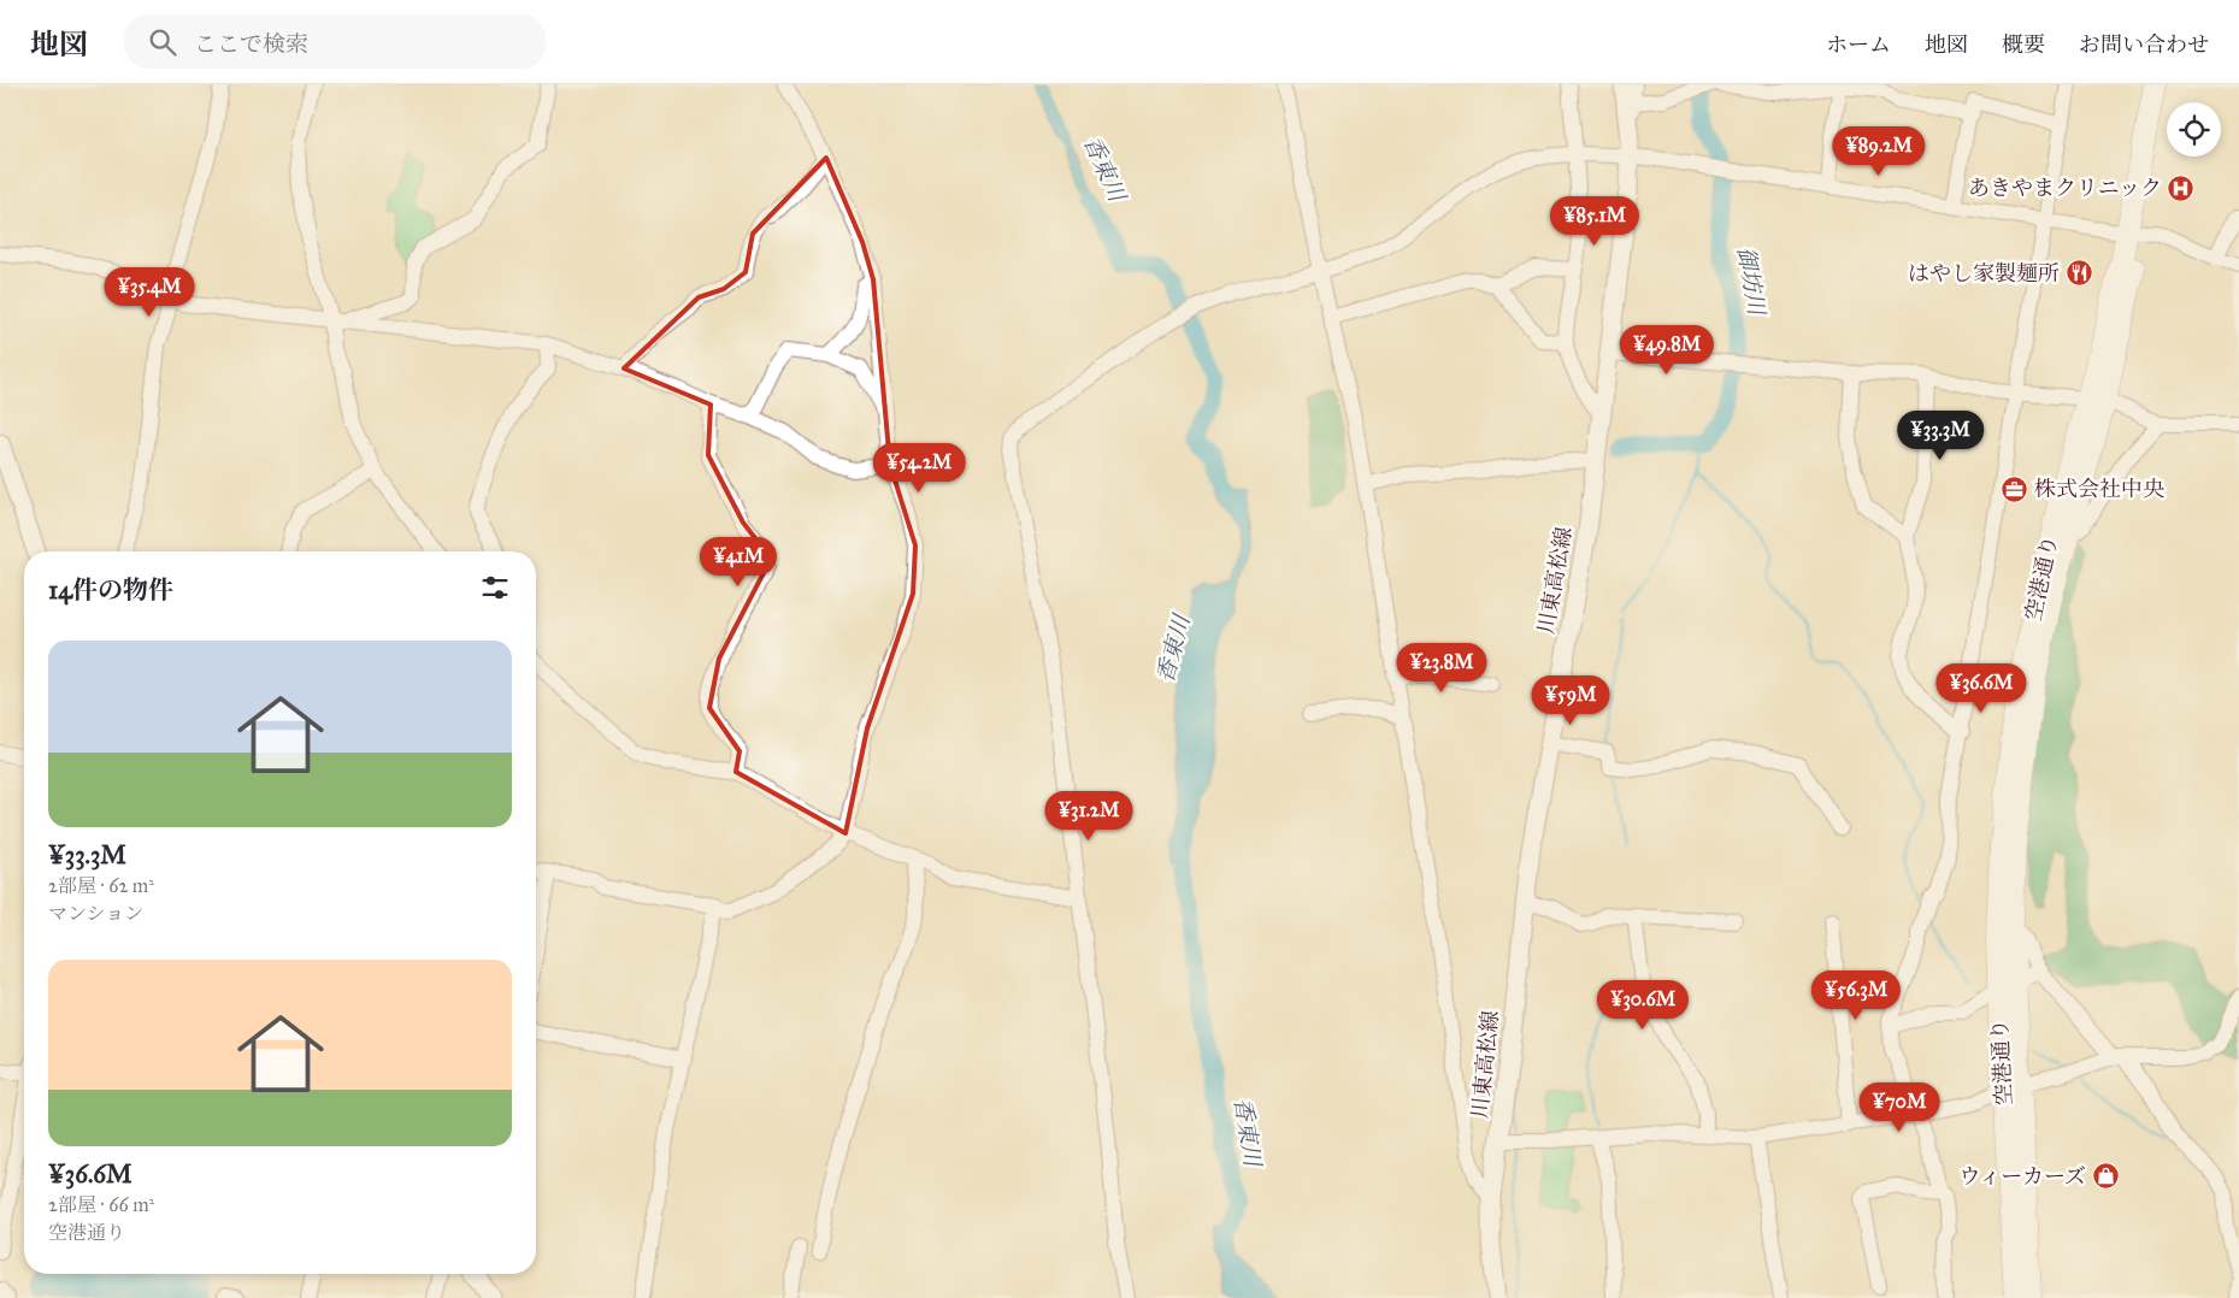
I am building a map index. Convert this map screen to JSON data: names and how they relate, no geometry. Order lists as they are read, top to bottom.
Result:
{
  "streets": {
    "highway": ["空港通り"],
    "main road": ["川東高松線"]
  },
  "water": ["香東川", "御坊川"],
  "places": {
    "hospital": ["あきやまクリニック"],
    "restaurant": ["はやし家製麺所"],
    "office": ["株式会社中央"],
    "shop": ["ウィーカーズ"]
  },
  "page": {
    "header": "地図",
    "search": "ここで検索",
    "nav": [
      "ホーム",
      "地図",
      "概要",
      "お問い合わせ"
    ],
    "price": [
      "¥89.2M",
      "¥85.1M",
      "¥35.4M",
      "¥49.8M",
      "¥33.3M",
      "¥54.2M",
      "¥41M",
      "¥23.8M",
      "¥36.6M",
      "¥59M",
      "¥31.2M",
      "¥56.3M",
      "¥30.6M",
      "¥70M"
    ],
    "heading": "14件の物件",
    "list": [
      {
        "name": "¥33.3M",
        "note": "2部屋 · 62 m² · マンション"
      },
      {
        "name": "¥36.6M",
        "note": "2部屋 · 66 m² · 空港通り"
      }
    ]
  }
}
